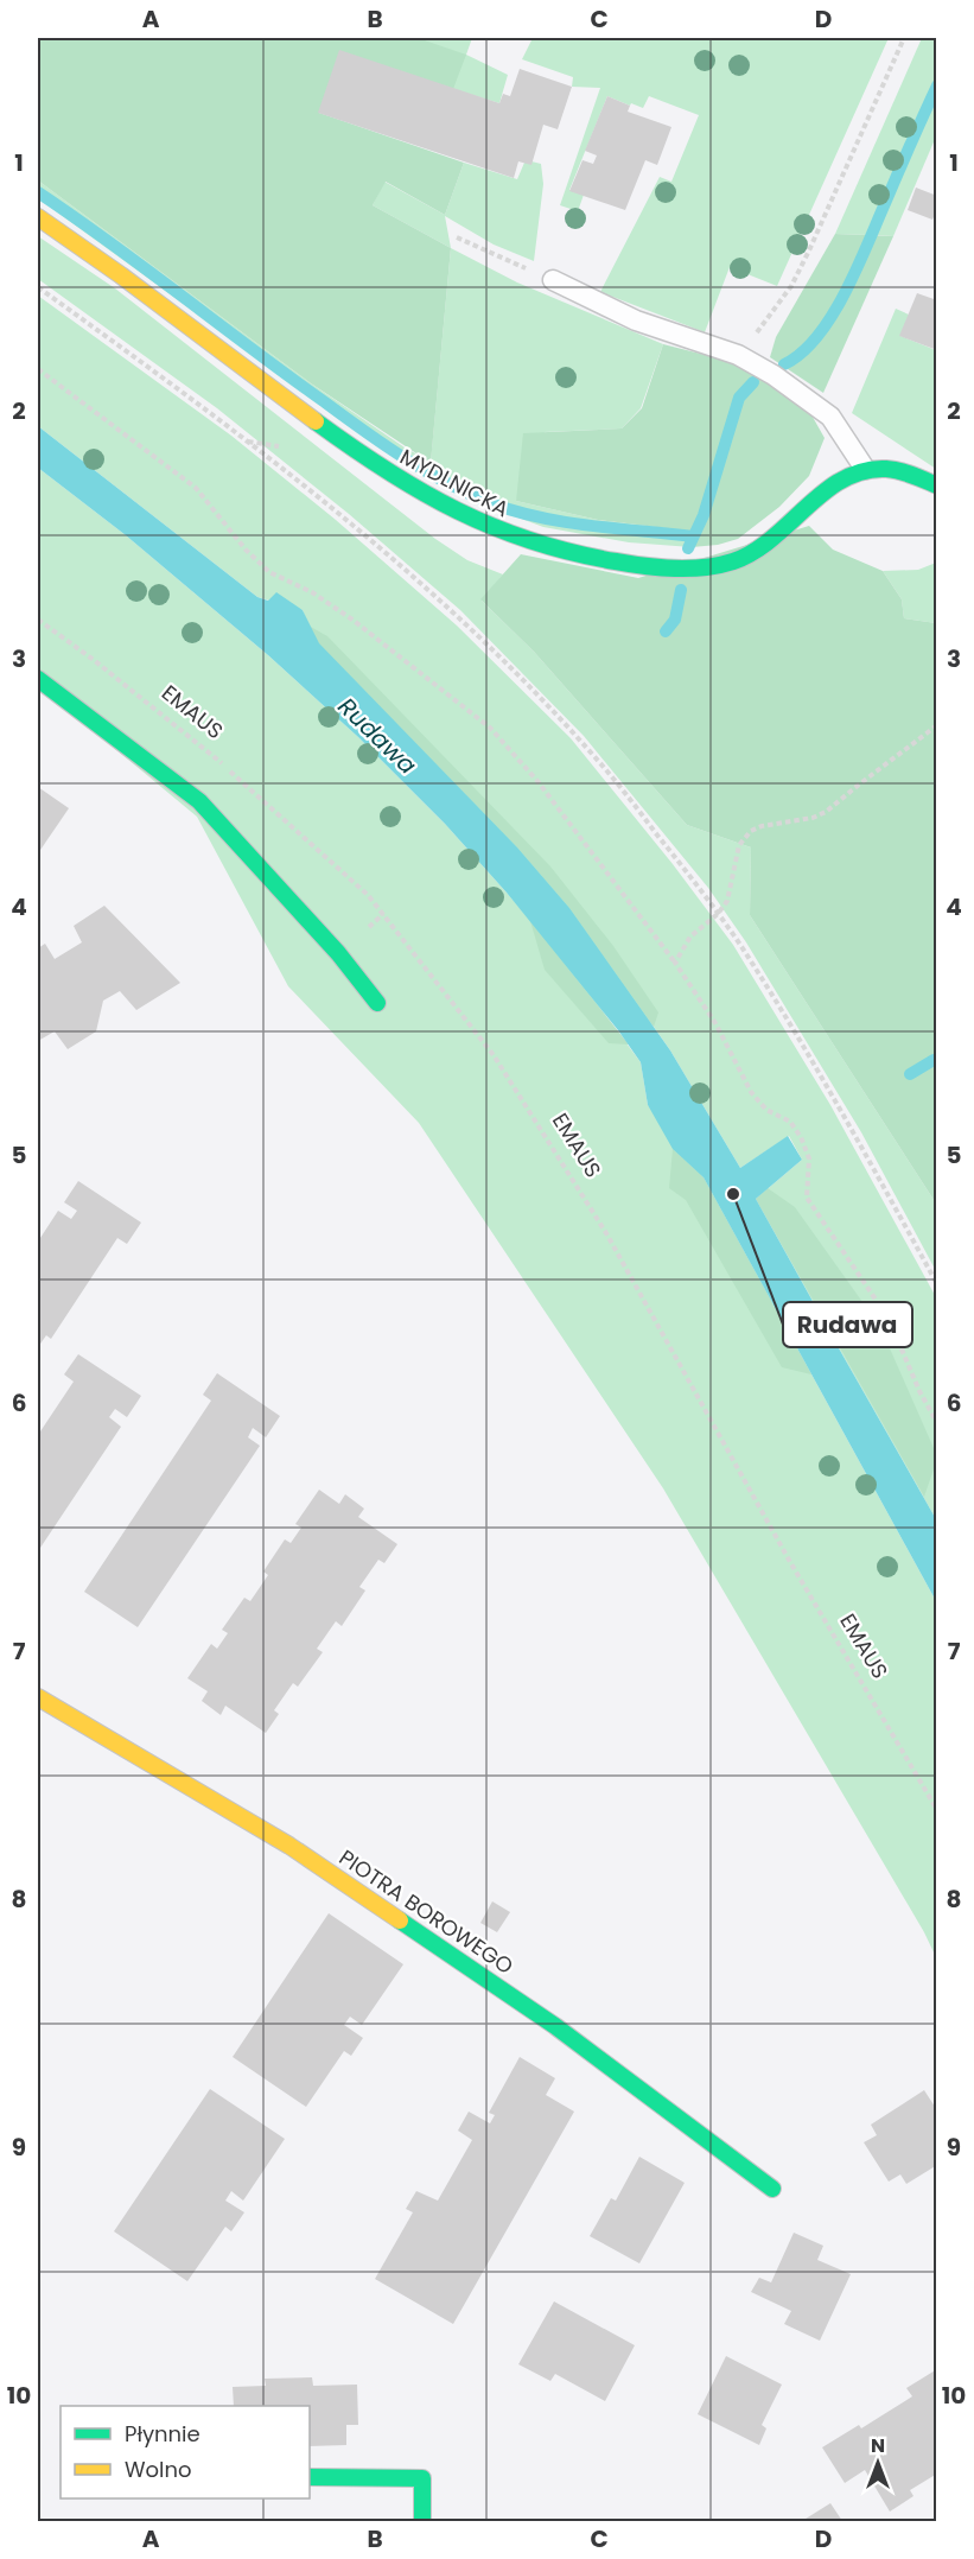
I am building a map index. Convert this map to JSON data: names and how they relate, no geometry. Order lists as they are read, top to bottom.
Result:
{
  "streets": {
    "street": ["MYDLNICKA", "PIOTRA BOROWEGO"],
    "path": ["EMAUS"]
  },
  "water": ["Rudawa"],
  "places": ["Rudawa"],
  "legend": ["Płynnie", "Wolno"],
  "north": "top",
  "grid": {
    "columns": [
      "A",
      "B",
      "C",
      "D"
    ],
    "rows": [
      "1",
      "2",
      "3",
      "4",
      "5",
      "6",
      "7",
      "8",
      "9",
      "10"
    ]
  }
}
